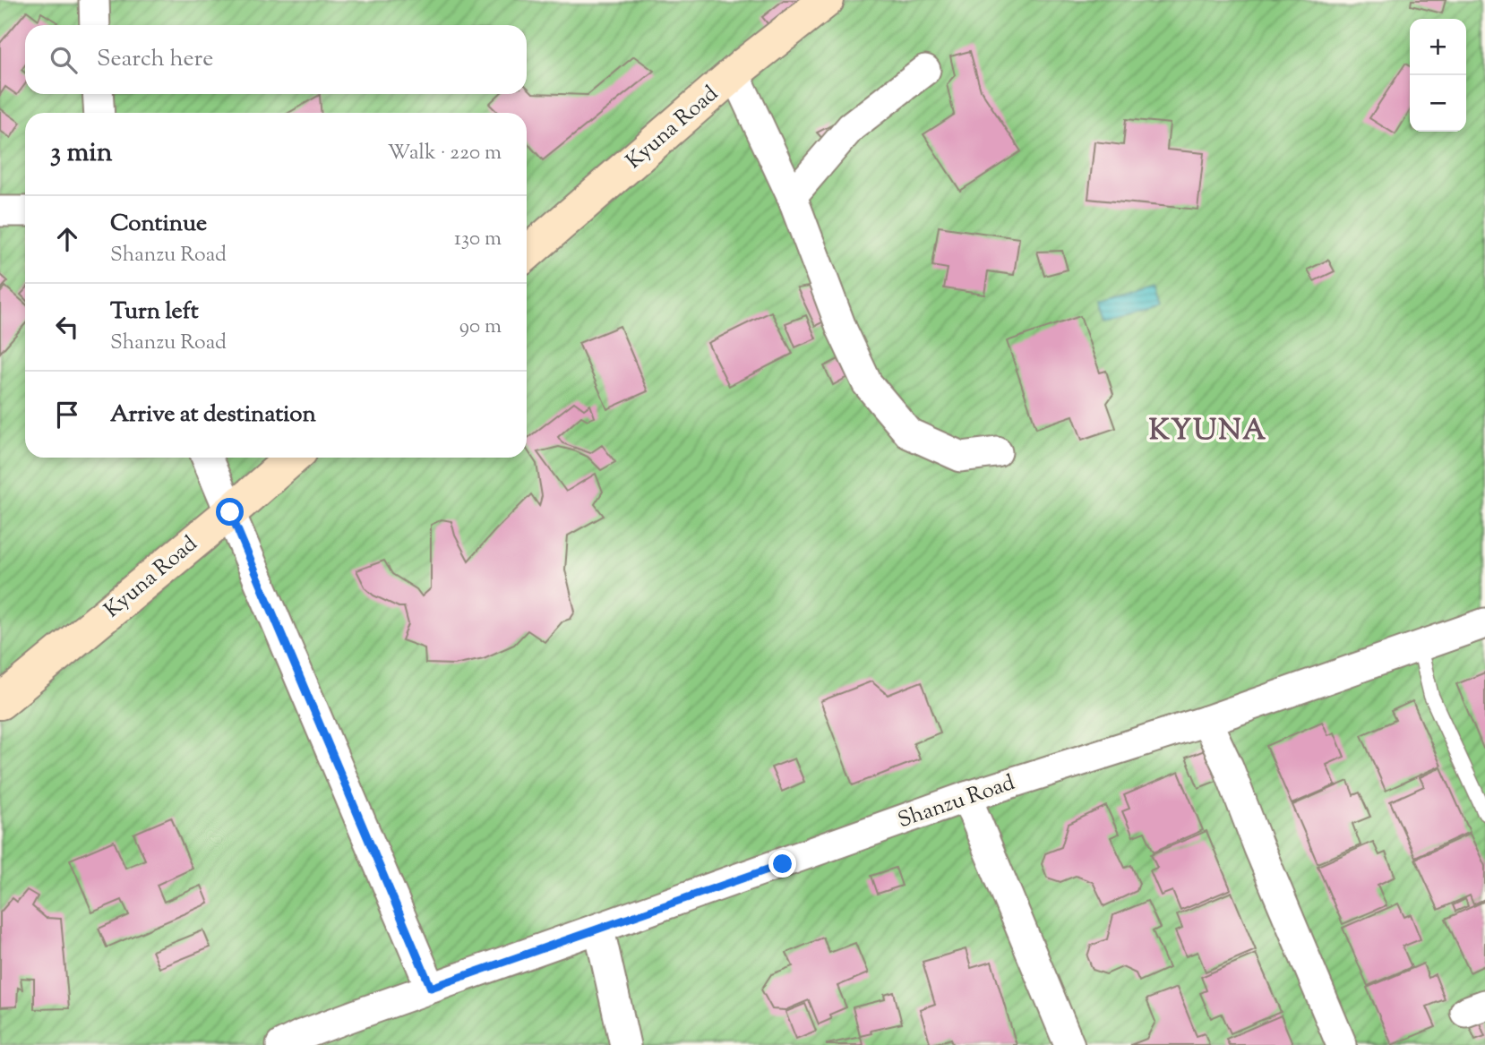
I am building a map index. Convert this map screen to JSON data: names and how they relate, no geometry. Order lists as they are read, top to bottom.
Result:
{
  "streets": {
    "main road": ["Kyuna Road"],
    "street": ["Shanzu Road"]
  },
  "districts": ["KYUNA"],
  "page": {
    "map_buttons": ["+", "−"],
    "search": "Search here",
    "heading": ["3 min", "Walk · 220 m"],
    "list": [
      ["Continue", "Shanzu Road", "130 m"],
      ["Turn left", "Shanzu Road", "90 m"],
      "Arrive at destination"
    ]
  }
}
